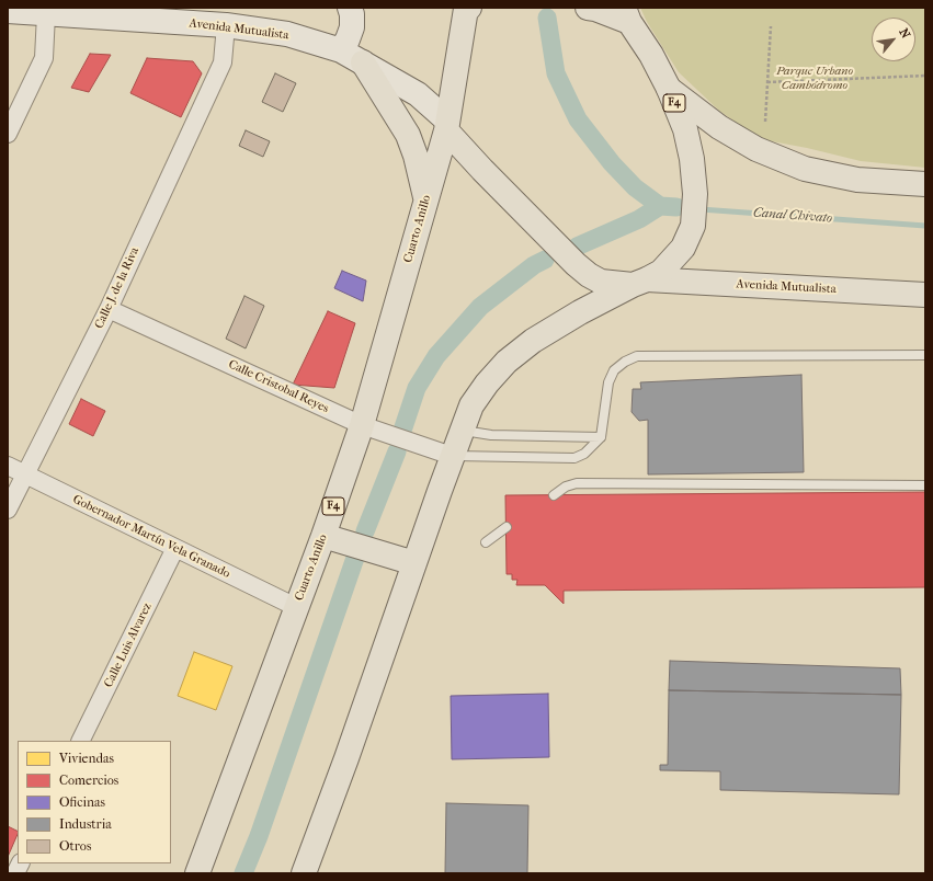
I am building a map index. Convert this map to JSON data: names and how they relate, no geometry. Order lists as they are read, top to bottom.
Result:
{
  "streets": {
    "main road": ["Avenida Mutualista", "F4", "Cuarto Anillo"],
    "street": [
      "Calle J. de la Riva",
      "Calle Cristobal Reyes",
      "Gobernador Martín Vela Granado",
      "Calle Luis Alvarez"
    ]
  },
  "crossings": [
    ["Avenida Mutualista", "F4"],
    ["Avenida Mutualista", "Cuarto Anillo"],
    ["Avenida Mutualista", "Calle J. de la Riva"],
    ["F4", "Cuarto Anillo"],
    ["F4", "Calle Cristobal Reyes"],
    ["Cuarto Anillo", "Calle Cristobal Reyes"],
    ["Cuarto Anillo", "Gobernador Martín Vela Granado"],
    ["Calle J. de la Riva", "Calle Cristobal Reyes"],
    ["Calle J. de la Riva", "Gobernador Martín Vela Granado"],
    ["Gobernador Martín Vela Granado", "Calle Luis Alvarez"]
  ],
  "water": ["Canal Chivato"],
  "parks": ["Parque Urbano Cambódromo"],
  "legend": [
    "Viviendas",
    "Comercios",
    "Oficinas",
    "Industria",
    "Otros"
  ],
  "north": "top right"
}
